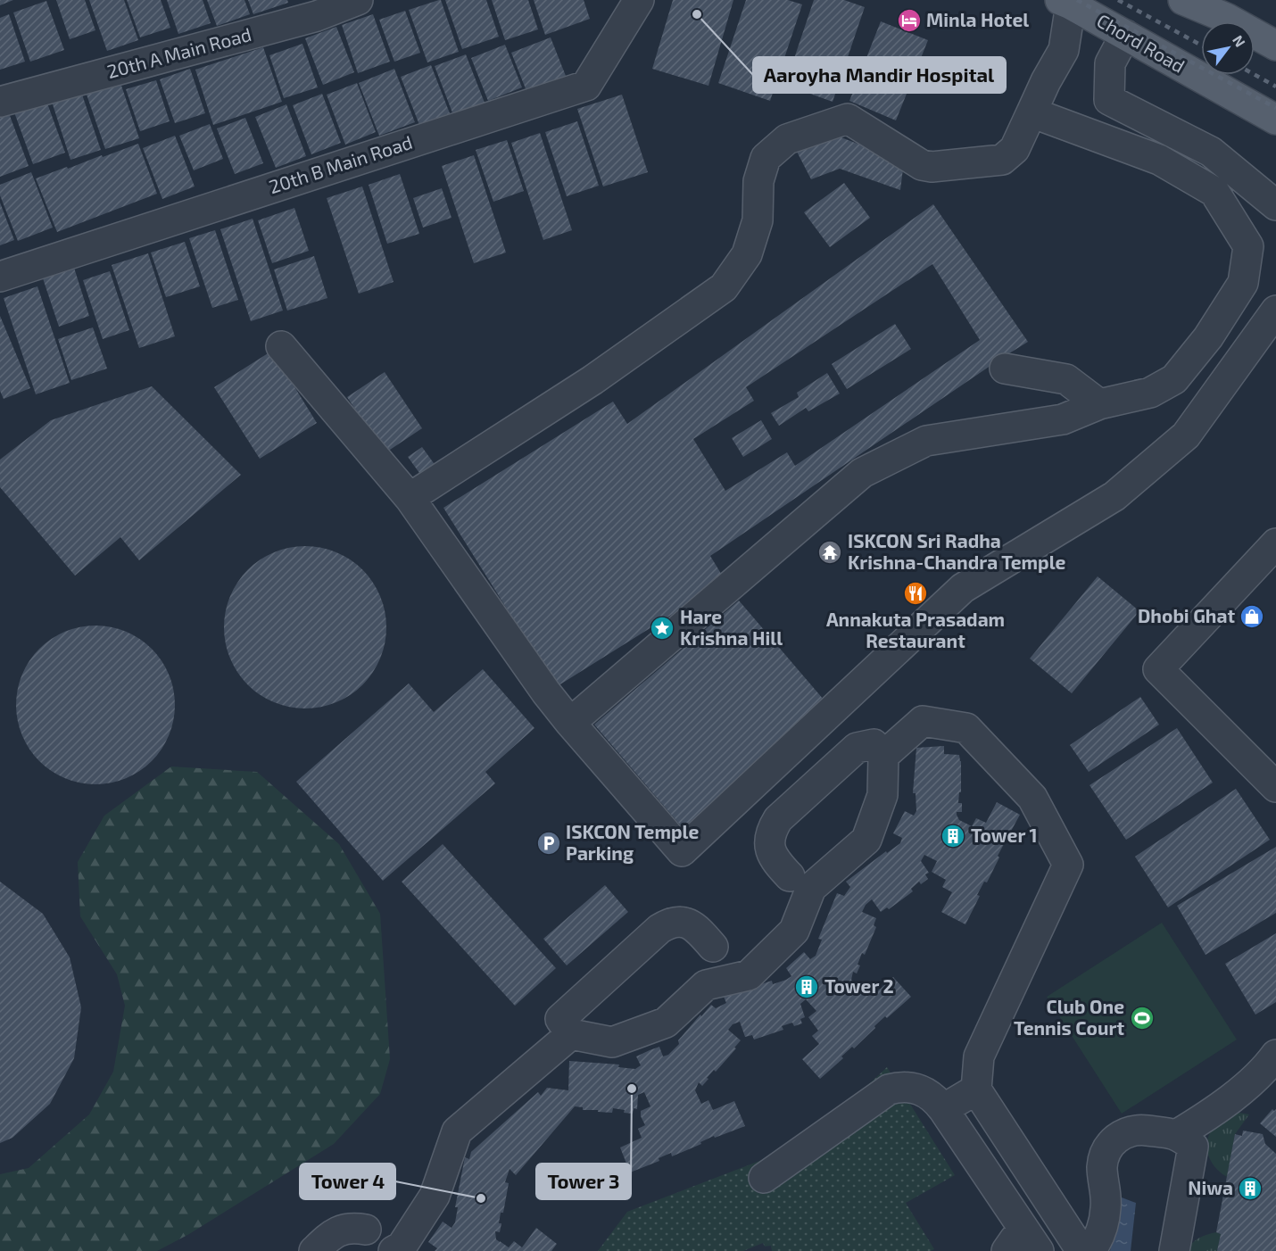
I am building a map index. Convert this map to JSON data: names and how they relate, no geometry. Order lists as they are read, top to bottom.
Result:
{
  "streets": {
    "main road": ["Chord Road"],
    "street": ["20th A Main Road", "20th B Main Road"]
  },
  "places": {
    "other": ["Aaroyha Mandir Hospital", "Tower 3", "Tower 4"],
    "hotel": ["Minla Hotel"],
    "temple": ["ISKCON Sri Radha Krishna-Chandra Temple"],
    "restaurant": ["Annakuta Prasadam Restaurant"],
    "shop": ["Dhobi Ghat"],
    "place": ["Hare Krishna Hill"],
    "building": ["Tower 1", "Tower 2", "Niwa"],
    "parking": ["ISKCON Temple Parking"],
    "sports": ["Club One Tennis Court"]
  },
  "north": "top right"
}
